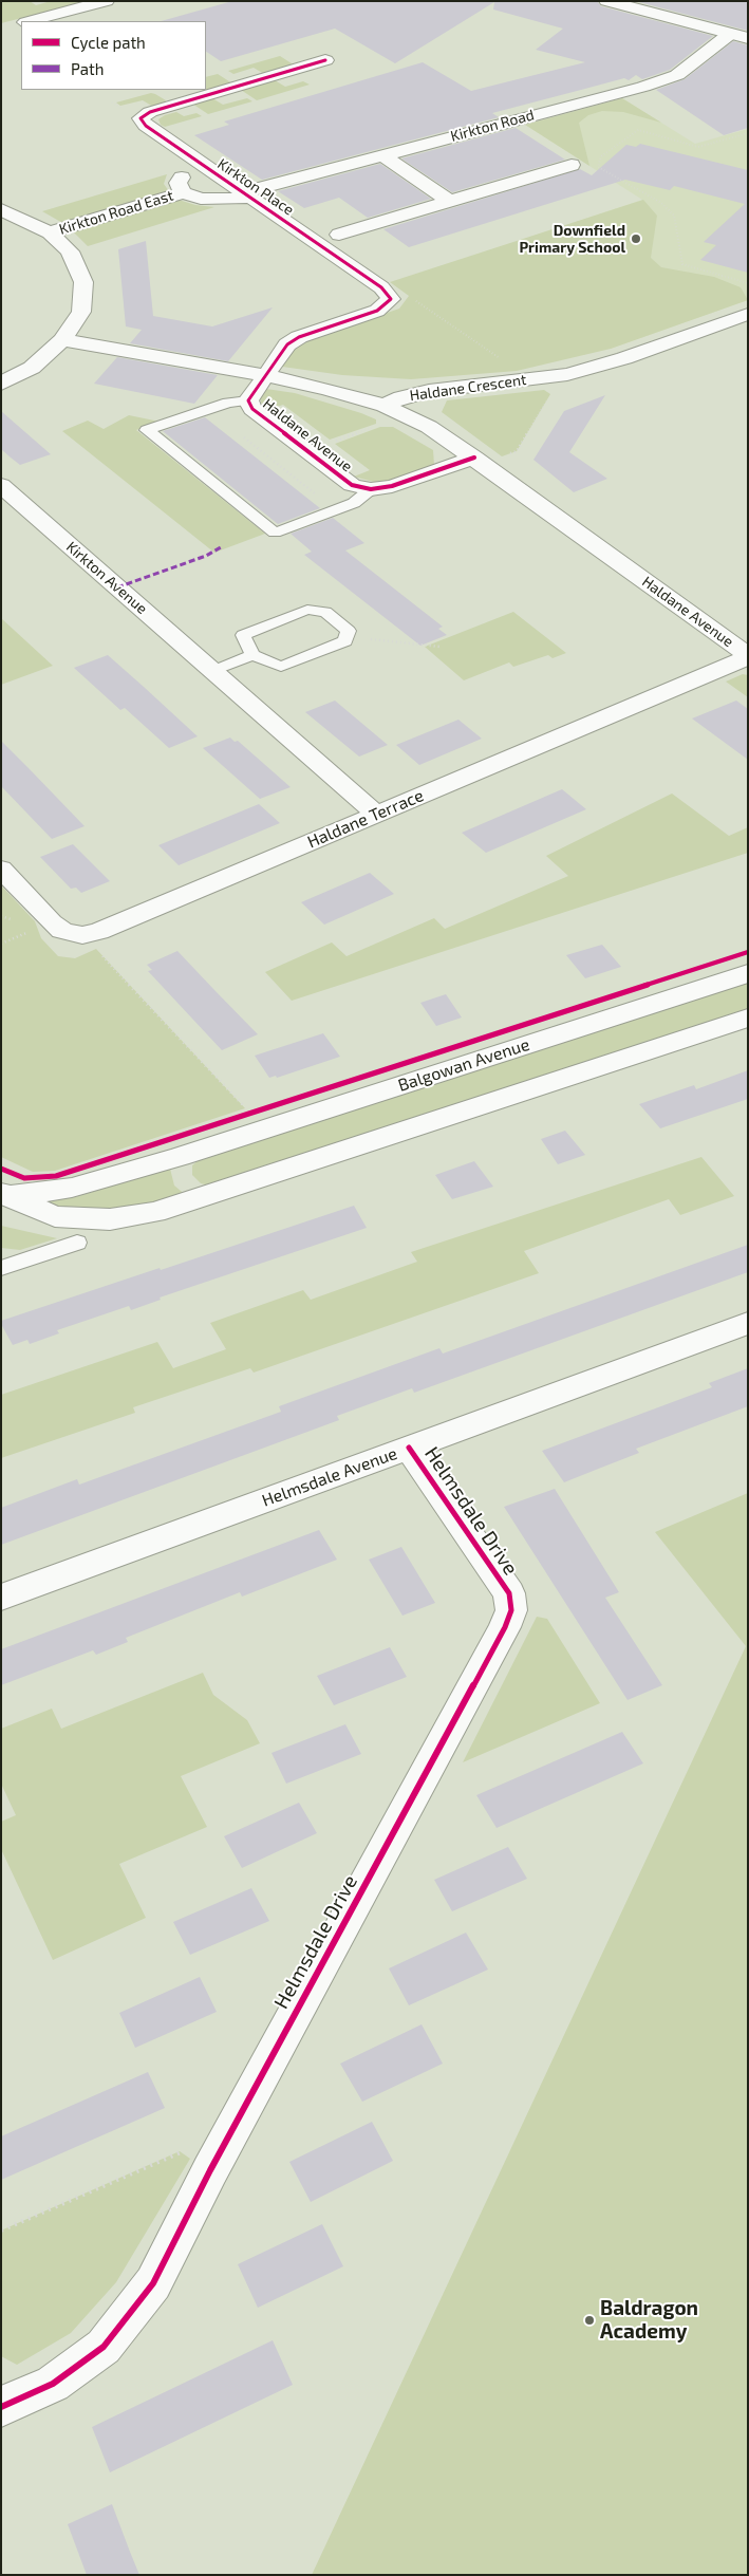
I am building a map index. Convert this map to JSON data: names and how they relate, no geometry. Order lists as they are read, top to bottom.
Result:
{
  "streets": {
    "street": [
      "Kirkton Road",
      "Kirkton Place",
      "Kirkton Road East",
      "Haldane Crescent",
      "Haldane Avenue",
      "Kirkton Avenue",
      "Haldane Terrace",
      "Balgowan Avenue",
      "Helmsdale Avenue",
      "Helmsdale Drive"
    ]
  },
  "crossings": [
    ["Kirkton Road", "Kirkton Place"],
    ["Kirkton Road", "Kirkton Road East"],
    ["Kirkton Place", "Kirkton Road East"],
    ["Kirkton Place", "Haldane Avenue"],
    ["Haldane Crescent", "Haldane Avenue"],
    ["Haldane Avenue", "Haldane Terrace"],
    ["Kirkton Avenue", "Haldane Terrace"],
    ["Helmsdale Avenue", "Helmsdale Drive"]
  ],
  "places": ["Downfield Primary School", "Baldragon Academy"],
  "legend": ["Cycle path", "Path"]
}
